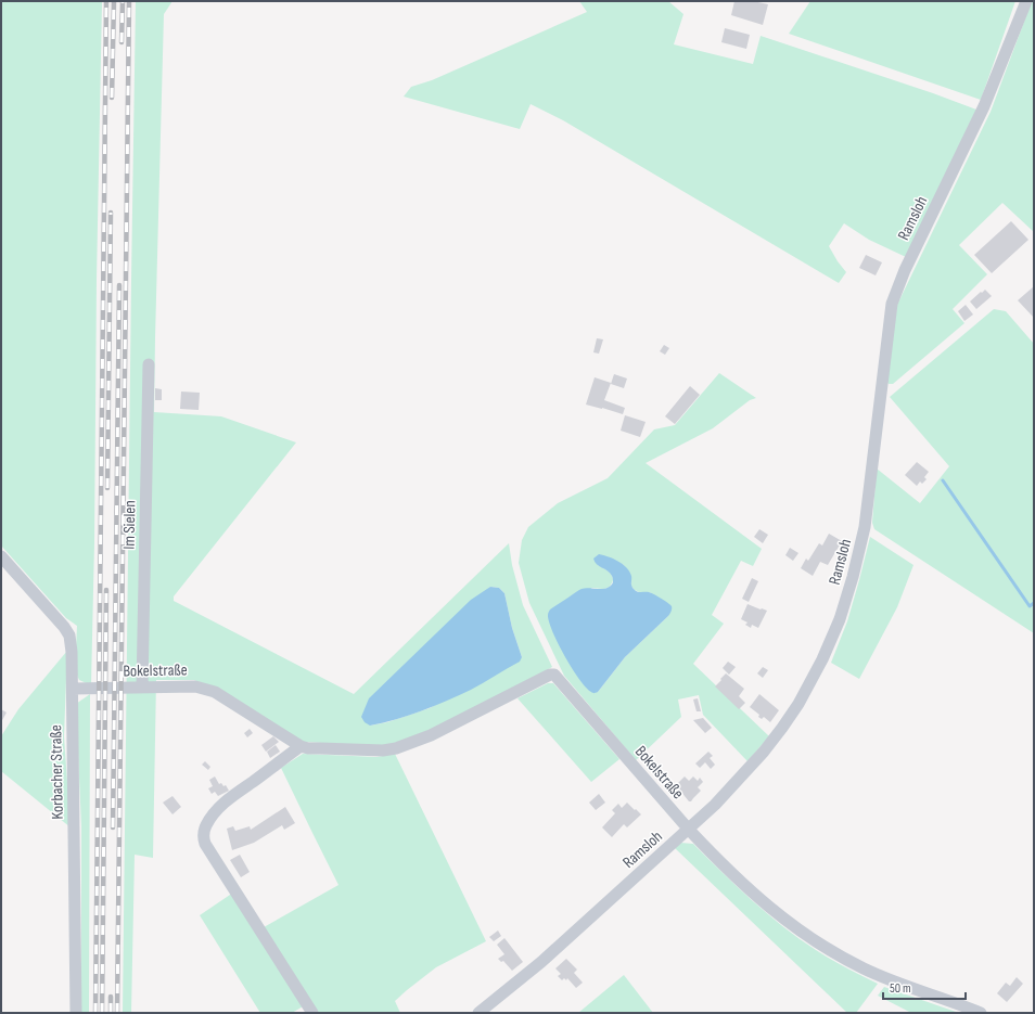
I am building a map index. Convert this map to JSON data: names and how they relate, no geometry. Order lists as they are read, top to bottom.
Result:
{
  "streets": {
    "street": [
      "Ramsloh",
      "Im Sielen",
      "Bokelstraße",
      "Korbacher Straße"
    ]
  },
  "crossings": [
    ["Ramsloh", "Bokelstraße"],
    ["Im Sielen", "Bokelstraße"],
    ["Bokelstraße", "Korbacher Straße"]
  ],
  "scale_bar": "50 m"
}
